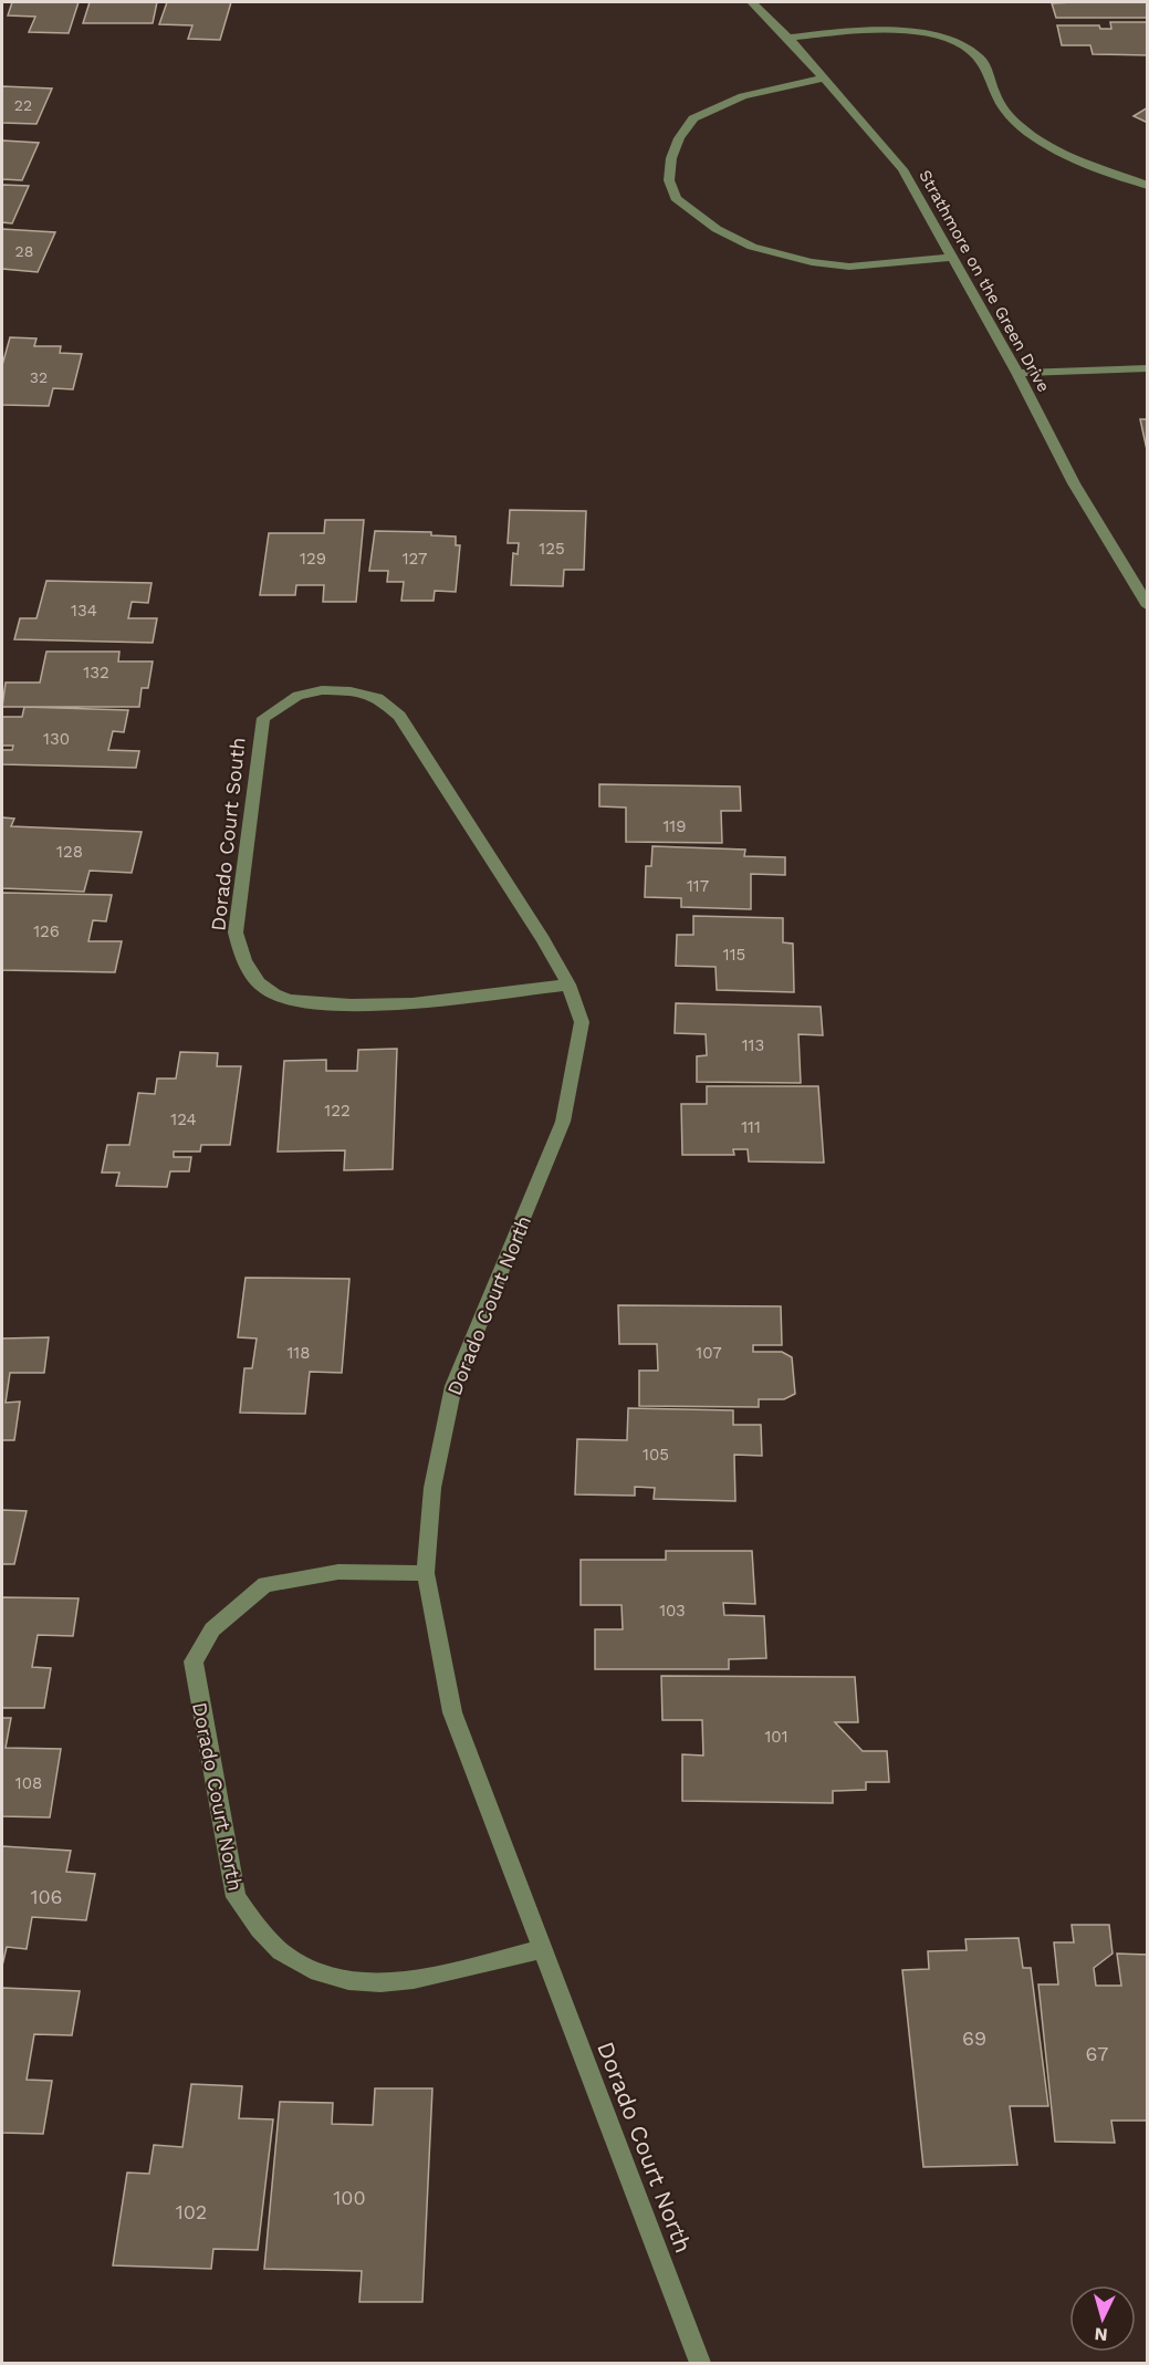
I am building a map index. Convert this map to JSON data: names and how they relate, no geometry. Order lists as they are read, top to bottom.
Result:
{
  "streets": {
    "street": ["Strathmore on the Green Drive", "Dorado Court South", "Dorado Court North"]
  },
  "crossings": [
    ["Dorado Court South", "Dorado Court North"]
  ],
  "house_numbers": [
    "22",
    "28",
    "32",
    "125",
    "129",
    "127",
    "134",
    "132",
    "130",
    "119",
    "128",
    "117",
    "126",
    "115",
    "113",
    "122",
    "124",
    "111",
    "118",
    "107",
    "105",
    "103",
    "101",
    "108",
    "106",
    "69",
    "67",
    "100",
    "102"
  ],
  "north": "bottom"
}
